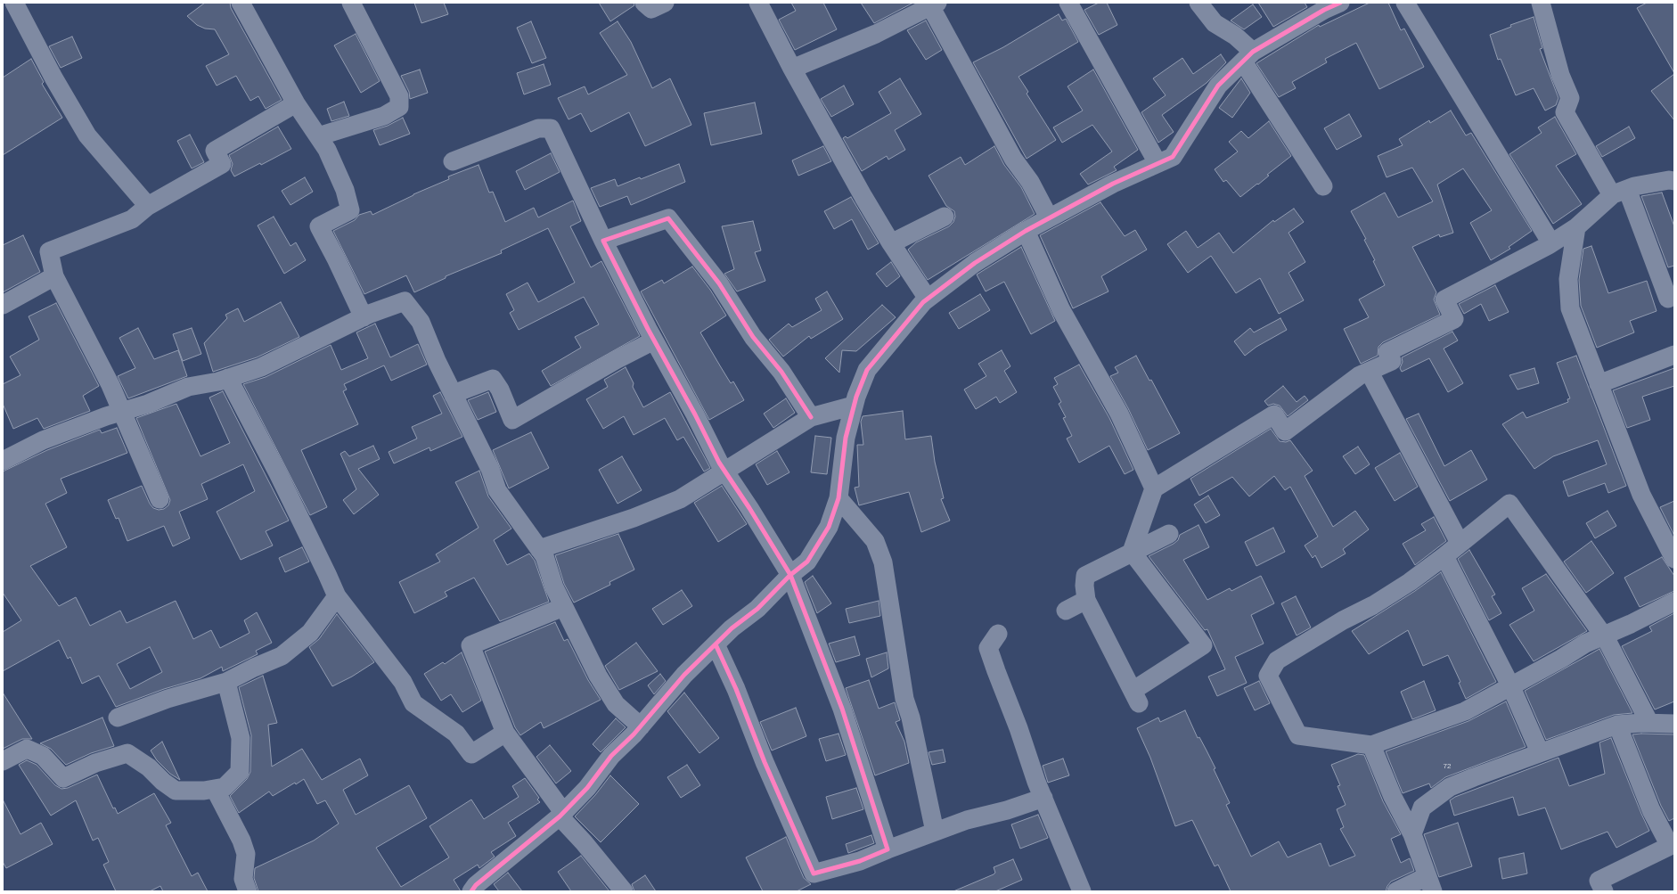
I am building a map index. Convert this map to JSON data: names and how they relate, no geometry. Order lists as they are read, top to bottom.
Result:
{
  "house_numbers": ["72"]
}
